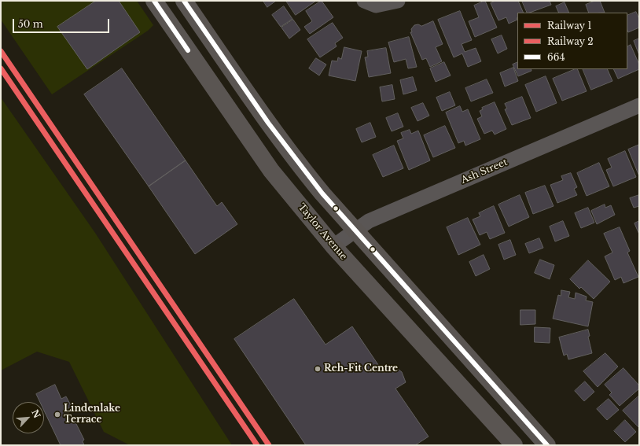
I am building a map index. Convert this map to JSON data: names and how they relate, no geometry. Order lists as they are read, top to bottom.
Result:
{
  "streets": {
    "main road": ["Taylor Avenue"],
    "street": ["Ash Street"]
  },
  "crossings": [
    ["Ash Street", "Taylor Avenue"]
  ],
  "places": ["Reh-Fit Centre", "Lindenlake Terrace"],
  "lines": ["transit line 664", "rail line 1", "rail line 2"],
  "legend": ["Railway 1", "Railway 2", "664"],
  "scale_bar": "50 m",
  "north": "top right"
}
